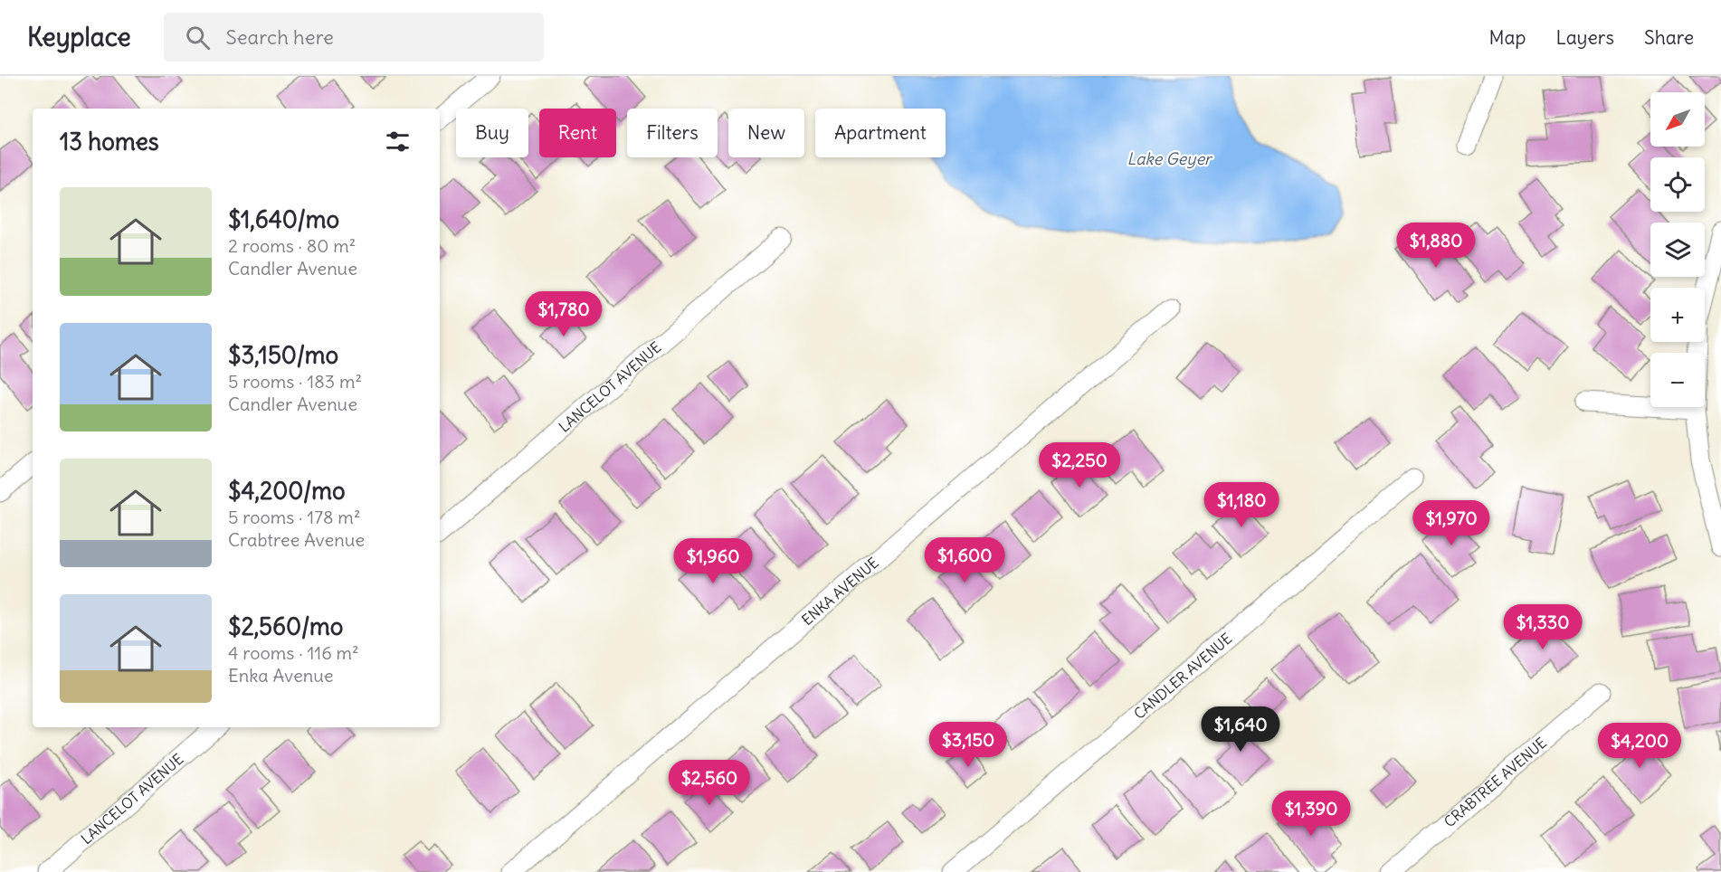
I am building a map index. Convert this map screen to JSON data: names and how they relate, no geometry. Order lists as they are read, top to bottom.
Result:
{
  "streets": {
    "street": [
      "LANCELOT AVENUE",
      "ENKA AVENUE",
      "CANDLER AVENUE",
      "CRABTREE AVENUE"
    ]
  },
  "water": ["Lake Geyer"],
  "north": "bottom left",
  "page": {
    "header": "Keyplace",
    "search": "Search here",
    "nav": ["Map", "Layers", "Share"],
    "map_buttons": ["+", "−"],
    "chip": [
      "Buy",
      "Rent",
      "Filters",
      "New",
      "Apartment"
    ],
    "heading": "13 homes",
    "list": [
      {
        "name": "$1,640/mo",
        "note": "2 rooms · 80 m² · Candler Avenue"
      },
      {
        "name": "$3,150/mo",
        "note": "5 rooms · 183 m² · Candler Avenue"
      },
      {
        "name": "$4,200/mo",
        "note": "5 rooms · 178 m² · Crabtree Avenue"
      },
      {
        "name": "$2,560/mo",
        "note": "4 rooms · 116 m² · Enka Avenue"
      }
    ],
    "price": [
      "$1,880",
      "$1,780",
      "$2,250",
      "$1,180",
      "$1,970",
      "$1,600",
      "$1,960",
      "$1,330",
      "$1,640",
      "$3,150",
      "$4,200",
      "$2,560",
      "$1,390"
    ]
  }
}
